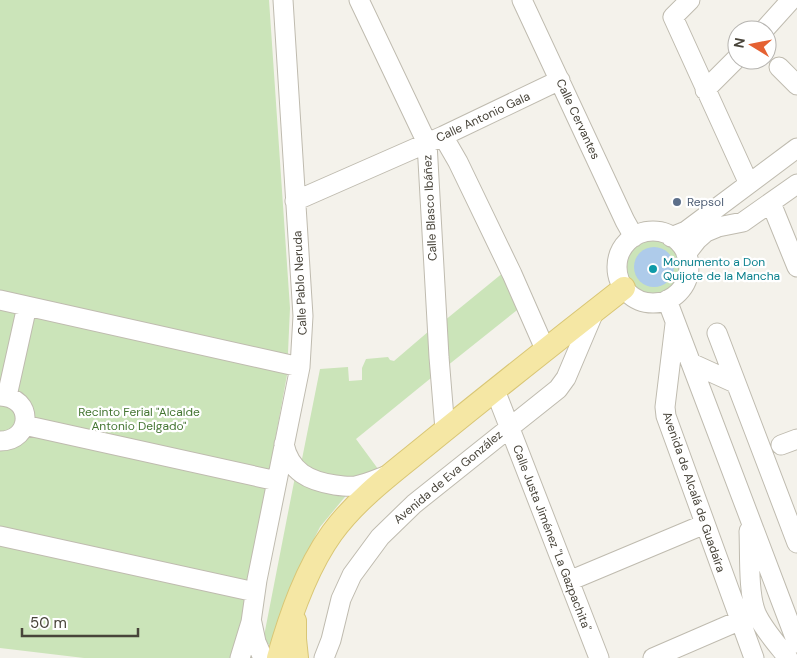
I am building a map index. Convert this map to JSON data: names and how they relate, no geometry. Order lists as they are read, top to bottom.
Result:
{
  "streets": {
    "main road": ["Avenida de Eva González"],
    "street": [
      "Calle Antonio Gala",
      "Calle Cervantes",
      "Calle Blasco Ibáñez",
      "Calle Pablo Neruda",
      "Avenida de Alcalá de Guadaíra",
      "Calle Justa Jiménez \"La Gazpachita\""
    ]
  },
  "crossings": [
    ["Calle Antonio Gala", "Calle Cervantes"],
    ["Calle Antonio Gala", "Calle Blasco Ibáñez"],
    ["Calle Antonio Gala", "Calle Pablo Neruda"],
    ["Calle Cervantes", "Avenida de Eva González"],
    ["Calle Cervantes", "Avenida de Alcalá de Guadaíra"],
    ["Calle Blasco Ibáñez", "Avenida de Eva González"],
    ["Avenida de Eva González", "Avenida de Alcalá de Guadaíra"],
    ["Avenida de Eva González", "Calle Justa Jiménez \"La Gazpachita\""]
  ],
  "parks": ["Recinto Ferial \"Alcalde Antonio Delgado\""],
  "places": ["Repsol", "Monumento a Don Quijote de la Mancha"],
  "scale_bar": "50 m",
  "north": "left"
}
